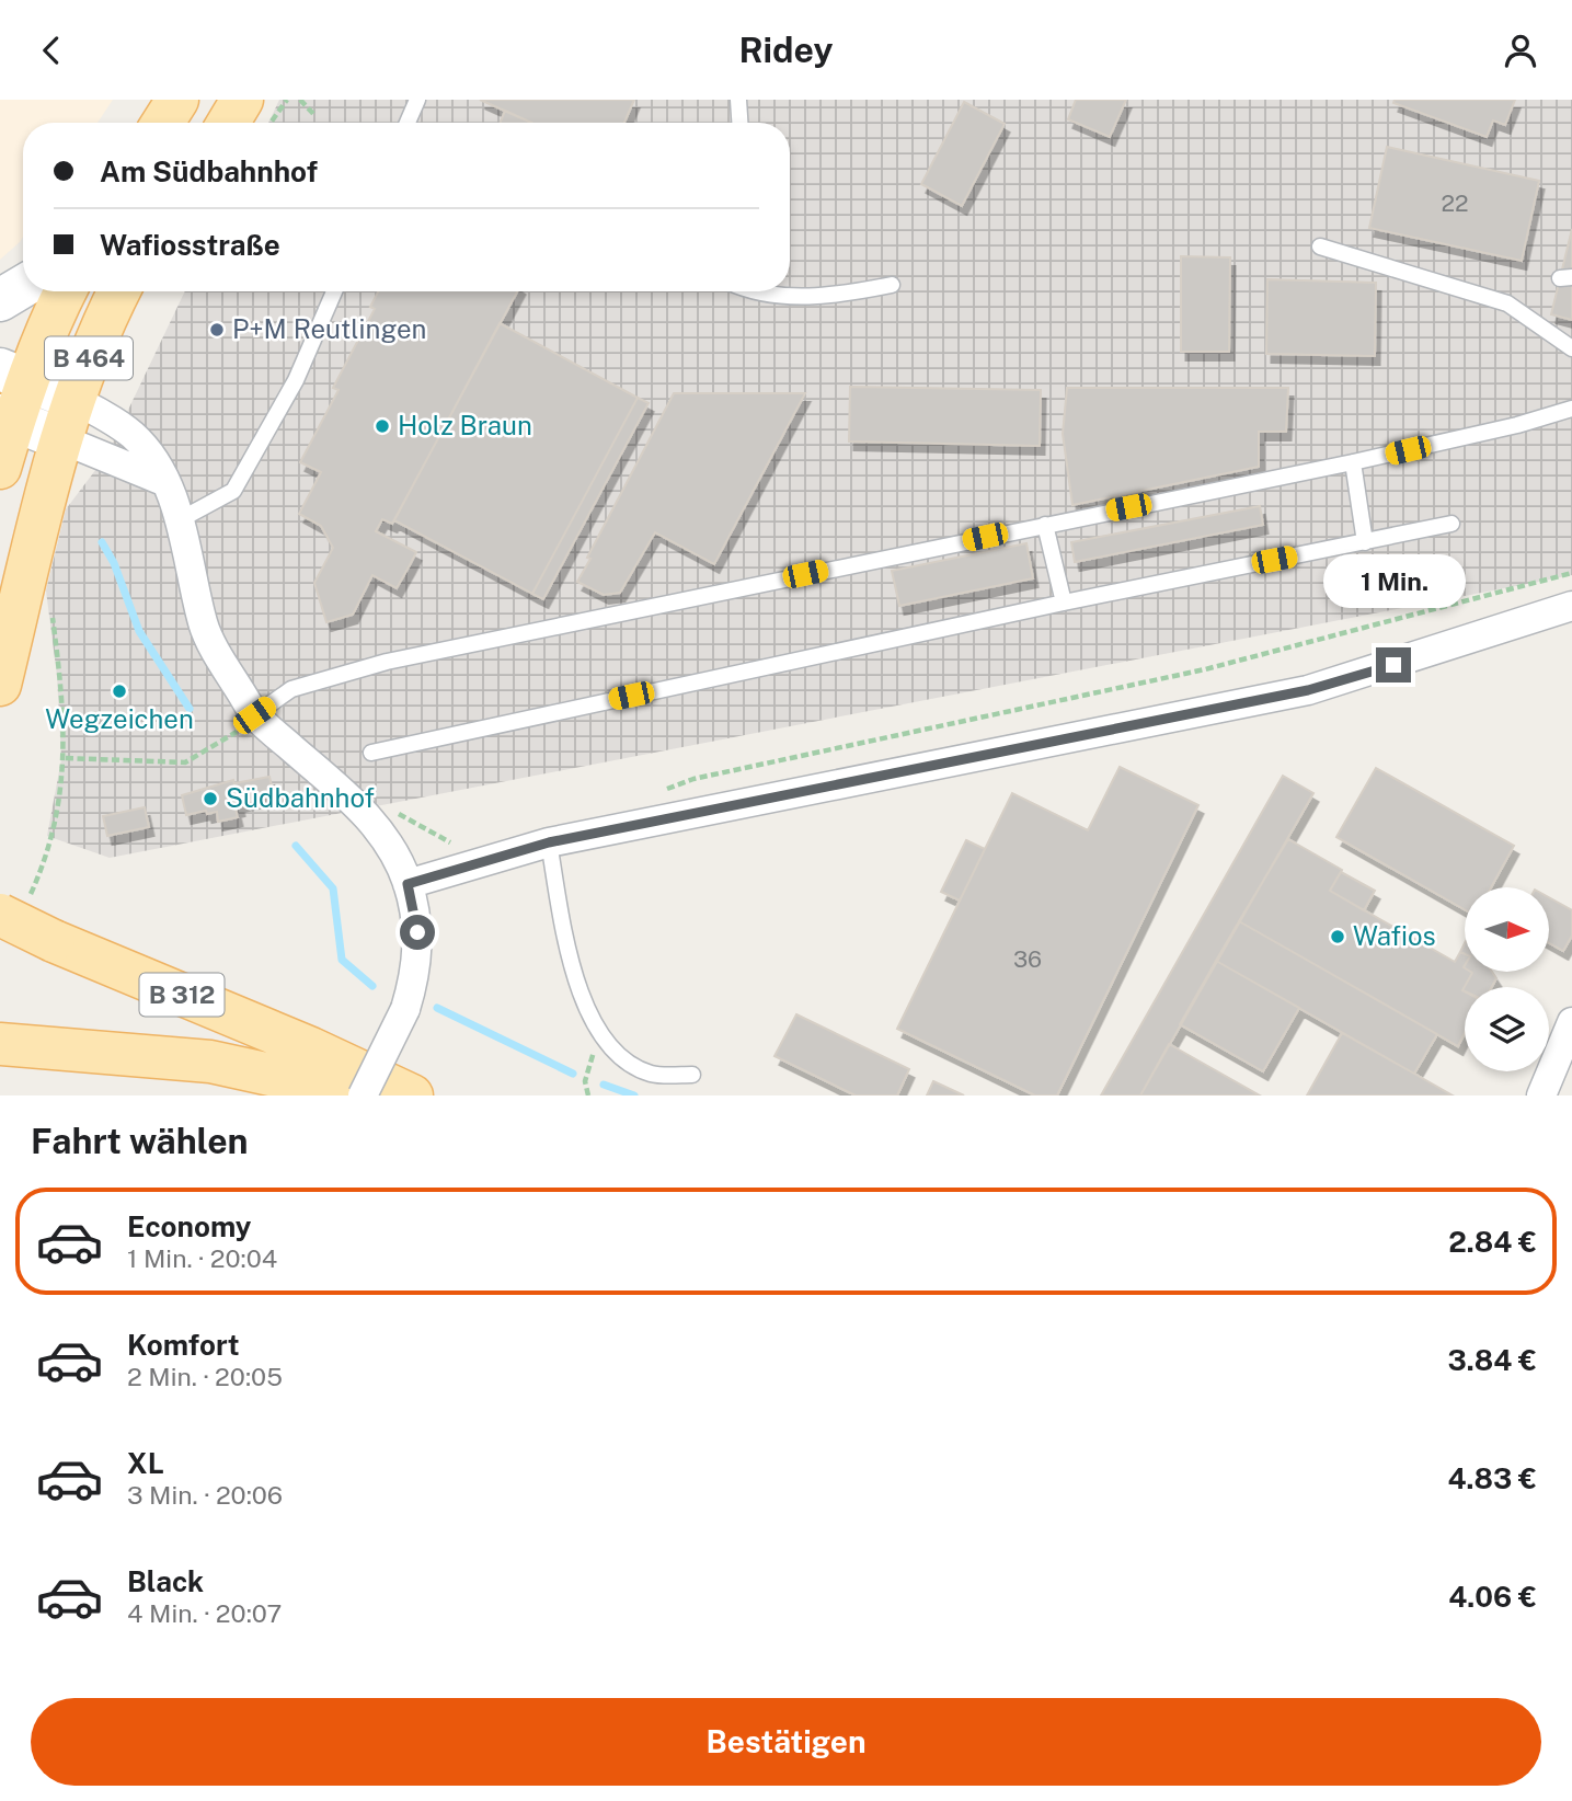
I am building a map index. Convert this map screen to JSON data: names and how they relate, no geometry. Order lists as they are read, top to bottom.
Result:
{
  "streets": {
    "main road": ["B 464", "B 312"]
  },
  "places": [
    "P+M Reutlingen",
    "Holz Braun",
    "Wegzeichen",
    "Südbahnhof",
    "Wafios"
  ],
  "house_numbers": ["22", "36"],
  "north": "right",
  "page": {
    "header": "Ridey",
    "banner": ["Am Südbahnhof", "Wafiosstraße"],
    "bubble": "1 Min.",
    "heading": "Fahrt wählen",
    "list": [
      {
        "name": "Economy",
        "note": "1 Min. · 20:04",
        "value": "2.84 €"
      },
      {
        "name": "Komfort",
        "note": "2 Min. · 20:05",
        "value": "3.84 €"
      },
      {
        "name": "XL",
        "note": "3 Min. · 20:06",
        "value": "4.83 €"
      },
      {
        "name": "Black",
        "note": "4 Min. · 20:07",
        "value": "4.06 €"
      }
    ],
    "buttons": "Bestätigen"
  }
}
